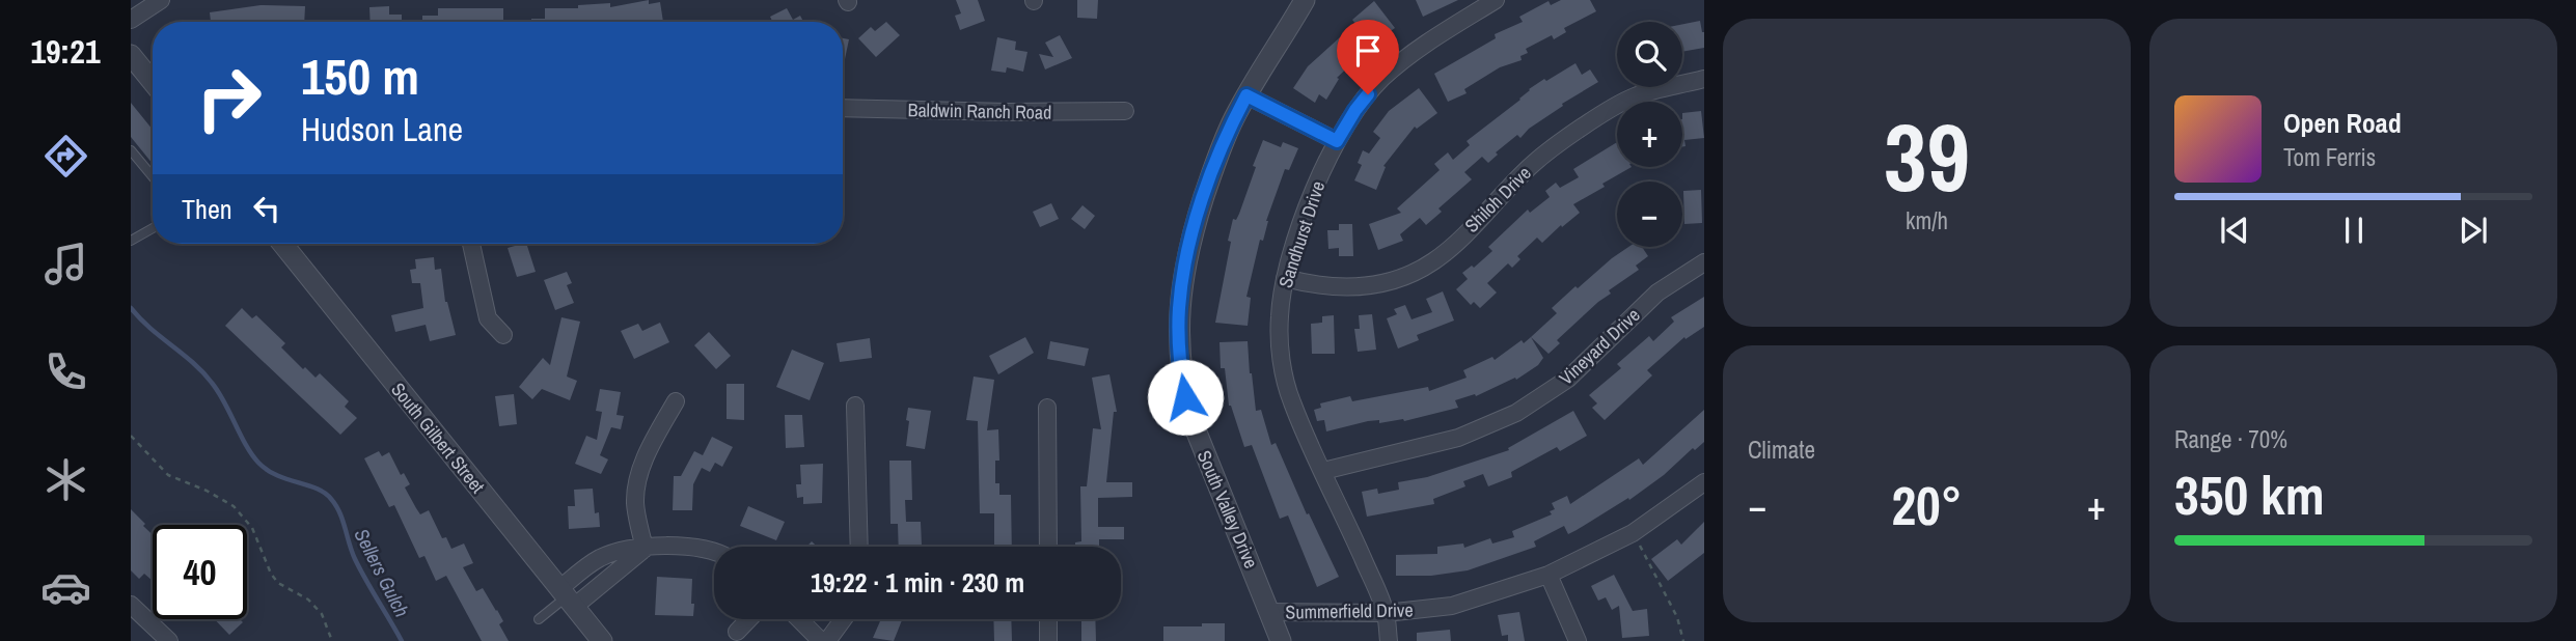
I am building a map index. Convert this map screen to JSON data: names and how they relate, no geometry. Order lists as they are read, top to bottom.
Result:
{
  "streets": {
    "street": [
      "Baldwin Ranch Road",
      "Shiloh Drive",
      "Sandhurst Drive",
      "Vineyard Drive",
      "South Gilbert Street",
      "South Valley Drive",
      "Summerfield Drive"
    ]
  },
  "crossings": [
    ["Shiloh Drive", "Sandhurst Drive"],
    ["Sandhurst Drive", "Vineyard Drive"],
    ["Sandhurst Drive", "Summerfield Drive"],
    ["South Valley Drive", "Summerfield Drive"]
  ],
  "water": ["Sellers Gulch"],
  "page": {
    "tabs": "19:21",
    "tile": [
      ["39", "km/h"],
      "Climate",
      ["Range · 70%", "350 km"]
    ],
    "map_buttons": ["+", "−"],
    "turn": ["150 m", "Hudson Lane"],
    "song": ["Open Road", "Tom Ferris"],
    "then": "Then",
    "heat": ["−", "20°", "+"],
    "limit": "40",
    "trip": "19:22 · 1 min · 230 m"
  }
}
